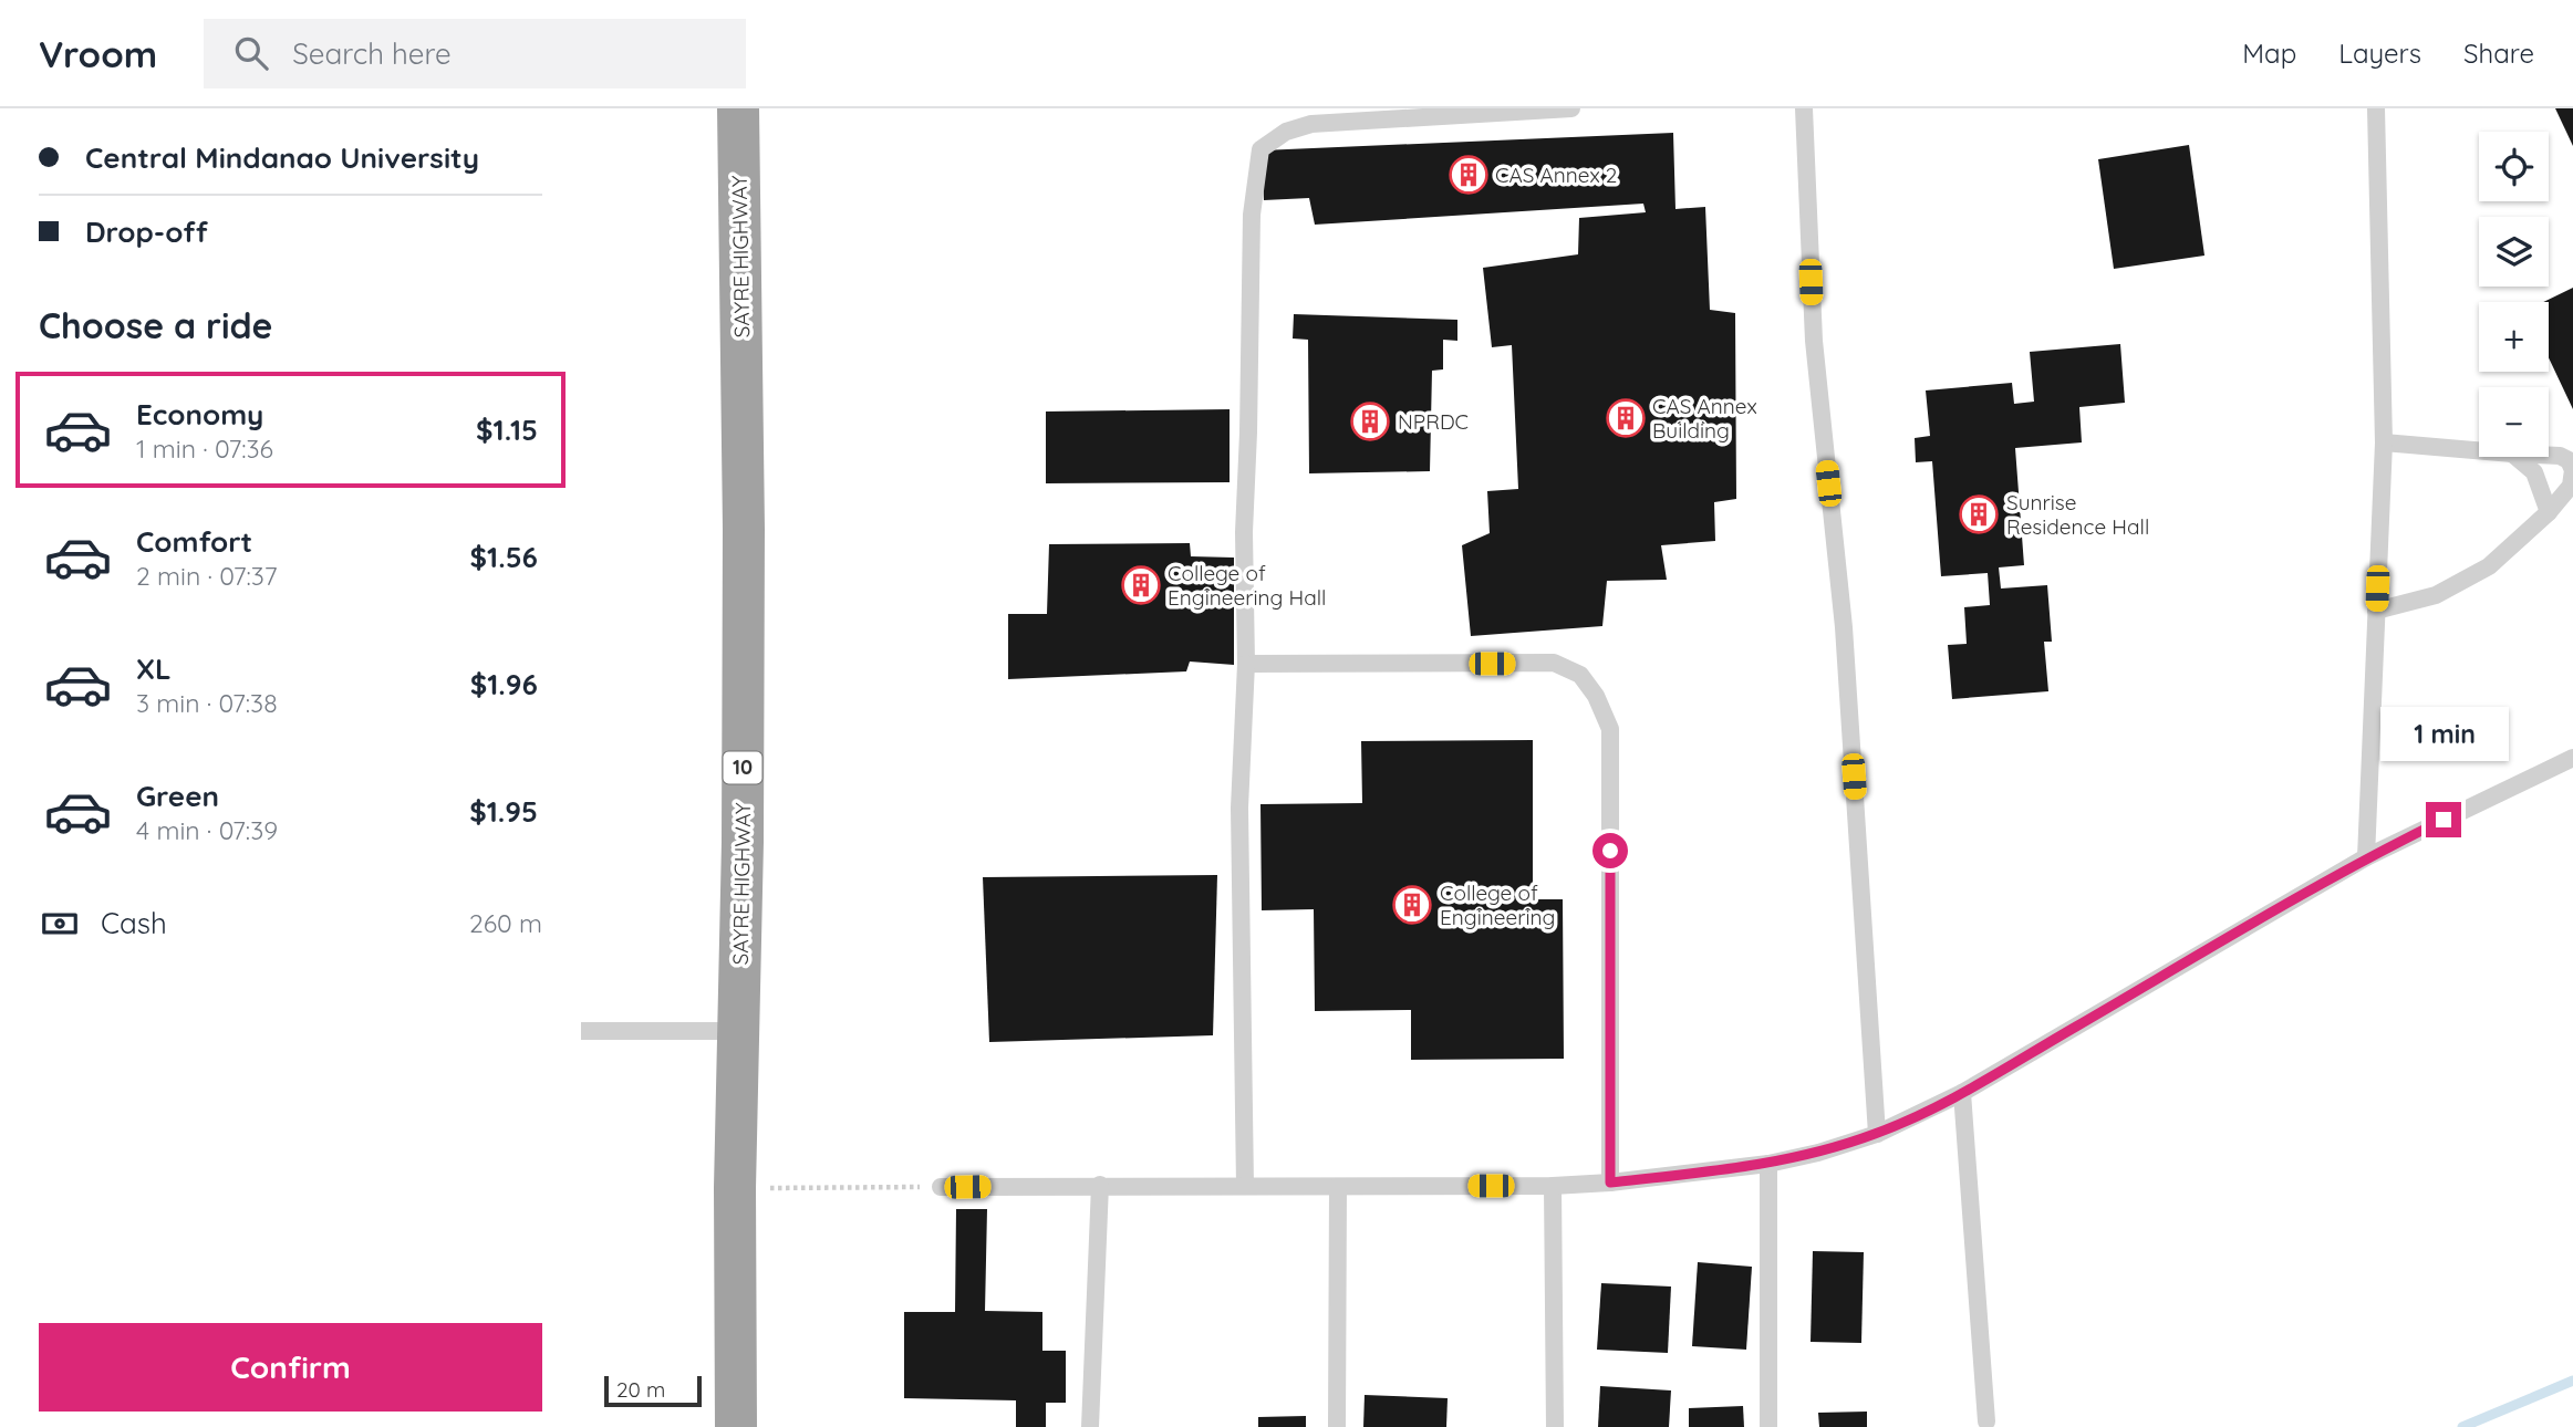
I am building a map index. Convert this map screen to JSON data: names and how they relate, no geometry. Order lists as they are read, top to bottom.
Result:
{
  "streets": {
    "highway": ["SAYRE HIGHWAY", "10"]
  },
  "places": {
    "building": [
      "CAS Annex 2",
      "CAS Annex Building",
      "NPRDC",
      "Sunrise Residence Hall",
      "College of Engineering Hall",
      "College of Engineering"
    ]
  },
  "scale_bar": "20 m",
  "page": {
    "header": "Vroom",
    "search": "Search here",
    "nav": ["Map", "Layers", "Share"],
    "banner": ["Central Mindanao University", "Drop-off"],
    "map_buttons": ["+", "−"],
    "heading": "Choose a ride",
    "list": [
      {
        "name": "Economy",
        "note": "1 min · 07:36",
        "value": "$1.15"
      },
      {
        "name": "Comfort",
        "note": "2 min · 07:37",
        "value": "$1.56"
      },
      {
        "name": "XL",
        "note": "3 min · 07:38",
        "value": "$1.96"
      },
      {
        "name": "Green",
        "note": "4 min · 07:39",
        "value": "$1.95"
      }
    ],
    "bubble": "1 min",
    "pay": ["Cash", "260 m"],
    "buttons": "Confirm",
    "scale": "20 m"
  }
}
